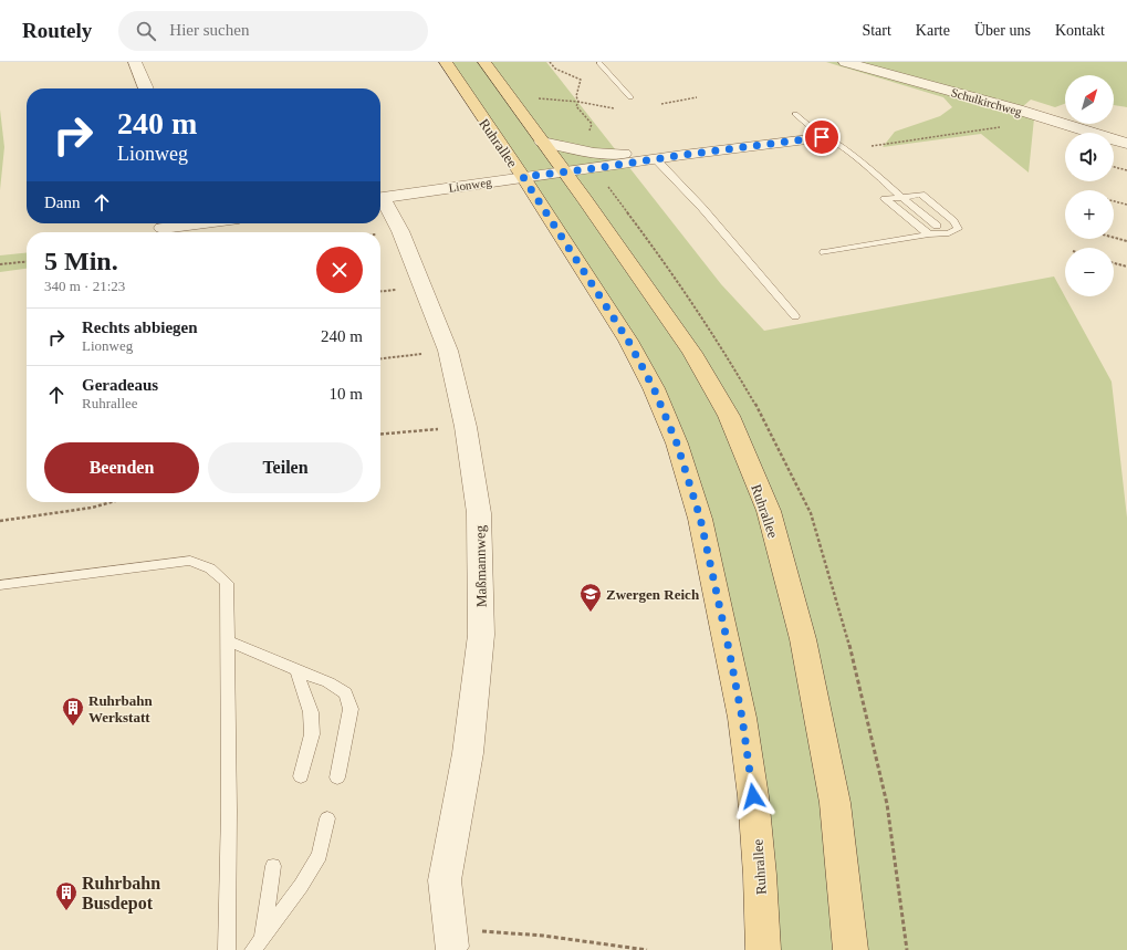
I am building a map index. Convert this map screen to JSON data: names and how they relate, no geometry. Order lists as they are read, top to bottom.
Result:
{
  "streets": {
    "main road": ["Ruhrallee"],
    "street": ["Schulkirchweg", "Lionweg", "Maßmannweg"]
  },
  "crossings": [
    ["Ruhrallee", "Lionweg"]
  ],
  "places": {
    "school or university": ["Zwergen Reich"],
    "building": ["Ruhrbahn Werkstatt", "Ruhrbahn Busdepot"]
  },
  "north": "top right",
  "page": {
    "header": "Routely",
    "search": "Hier suchen",
    "nav": [
      "Start",
      "Karte",
      "Über uns",
      "Kontakt"
    ],
    "map_buttons": ["+", "−"],
    "turn": ["240 m", "Lionweg"],
    "then": "Dann",
    "heading": ["5 Min.", "340 m · 21:23"],
    "list": [
      {
        "name": "Rechts abbiegen",
        "note": "Lionweg",
        "value": "240 m"
      },
      {
        "name": "Geradeaus",
        "note": "Ruhrallee",
        "value": "10 m"
      }
    ],
    "buttons": ["Beenden", "Teilen"]
  }
}
